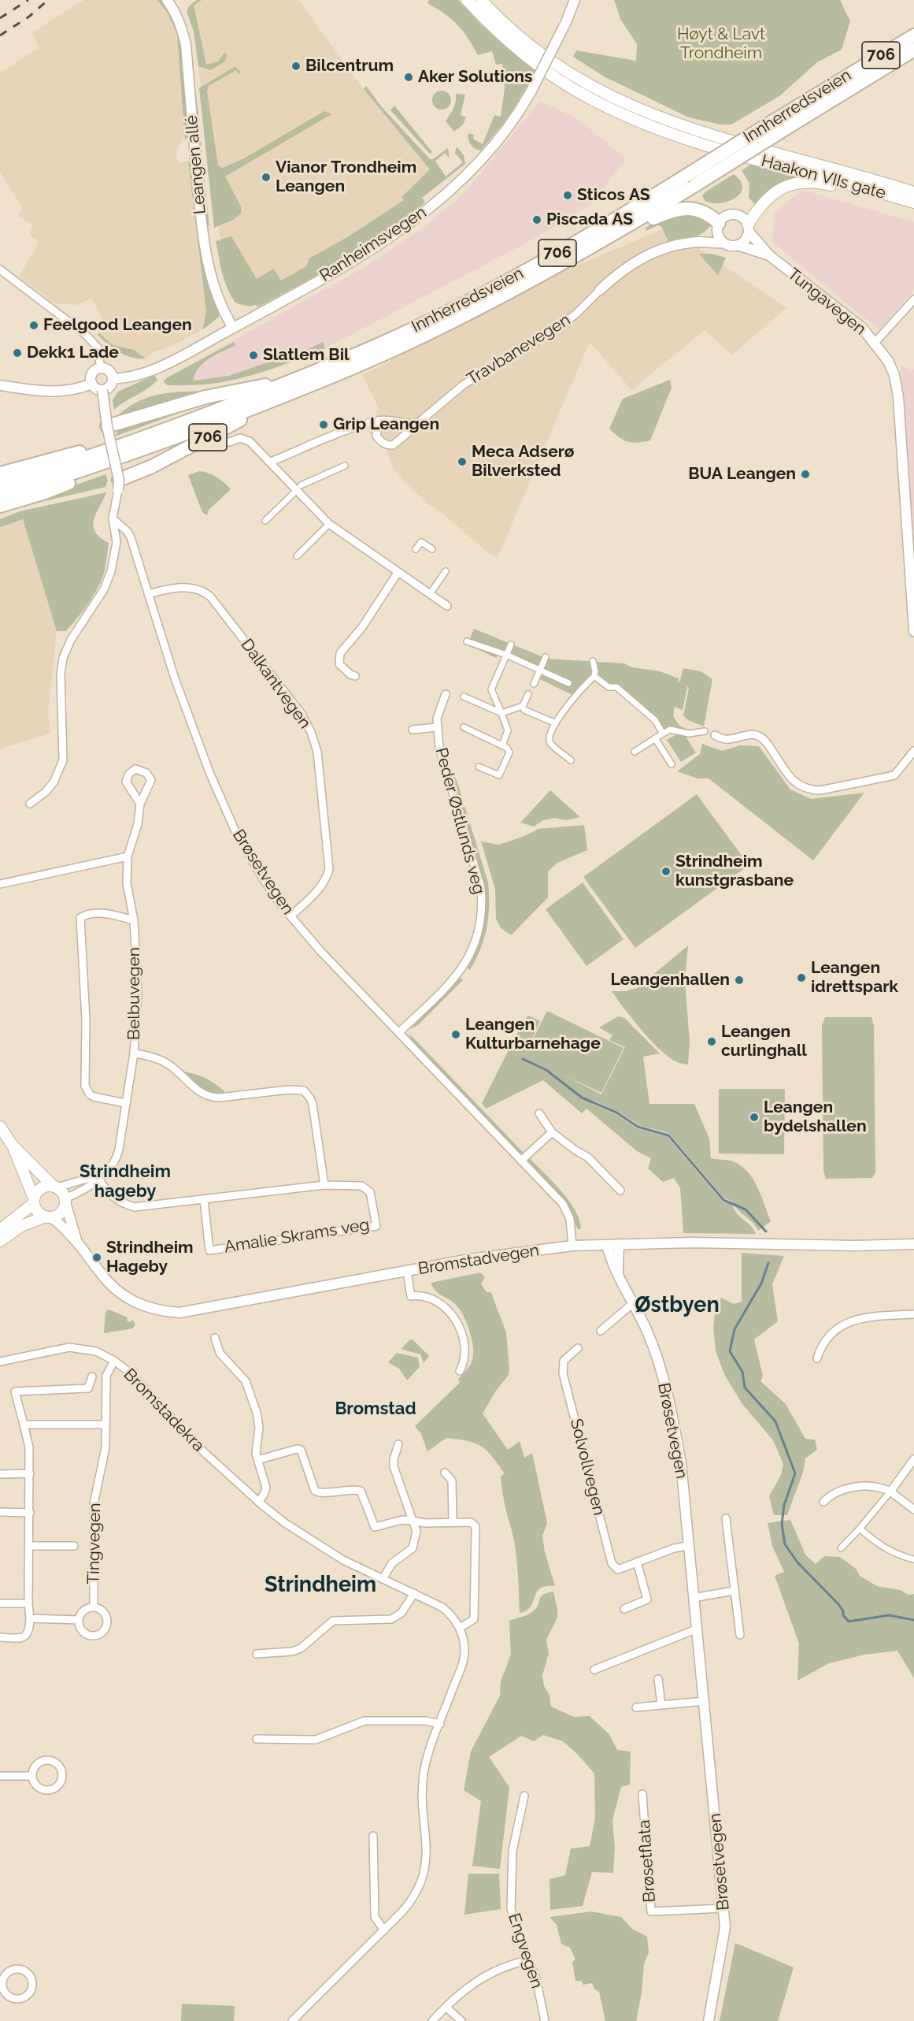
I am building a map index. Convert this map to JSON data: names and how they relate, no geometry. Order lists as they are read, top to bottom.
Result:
{
  "streets": {
    "highway": ["706", "Innherredsveien"],
    "main road": ["Haakon VIIs gate"],
    "street": [
      "Leangen allé",
      "Ranheimsvegen",
      "Tungavegen",
      "Travbanevegen",
      "Dalkantvegen",
      "Peder Østlunds veg",
      "Brøsetvegen",
      "Belbuvegen",
      "Amalie Skrams veg",
      "Bromstadvegen",
      "Bromstadekra",
      "Solvollvegen",
      "Tingvegen",
      "Brøsetflata",
      "Engvegen"
    ]
  },
  "crossings": [
    ["706", "Innherredsveien"],
    ["706", "Tungavegen"],
    ["706", "Travbanevegen"],
    ["Leangen allé", "Ranheimsvegen"],
    ["Tungavegen", "Travbanevegen"],
    ["Dalkantvegen", "Brøsetvegen"],
    ["Peder Østlunds veg", "Brøsetvegen"],
    ["Brøsetvegen", "Bromstadvegen"],
    ["Brøsetvegen", "Solvollvegen"],
    ["Brøsetvegen", "Brøsetflata"],
    ["Belbuvegen", "Bromstadvegen"],
    ["Bromstadekra", "Tingvegen"]
  ],
  "districts": [
    "Strindheim hageby",
    "Østbyen",
    "Bromstad",
    "Strindheim"
  ],
  "parks": ["Høyt & Lavt Trondheim"],
  "places": [
    "Bilcentrum",
    "Aker Solutions",
    "Vianor Trondheim Leangen",
    "Sticos AS",
    "Piscada AS",
    "Feelgood Leangen",
    "Dekk1 Lade",
    "Slatlem Bil",
    "Grip Leangen",
    "Meca Adserø Bilverksted",
    "BUA Leangen",
    "Strindheim kunstgrasbane",
    "Leangen idrettspark",
    "Leangenhallen",
    "Leangen Kulturbarnehage",
    "Leangen curlinghall",
    "Leangen bydelshallen",
    "Strindheim Hageby"
  ]
}
